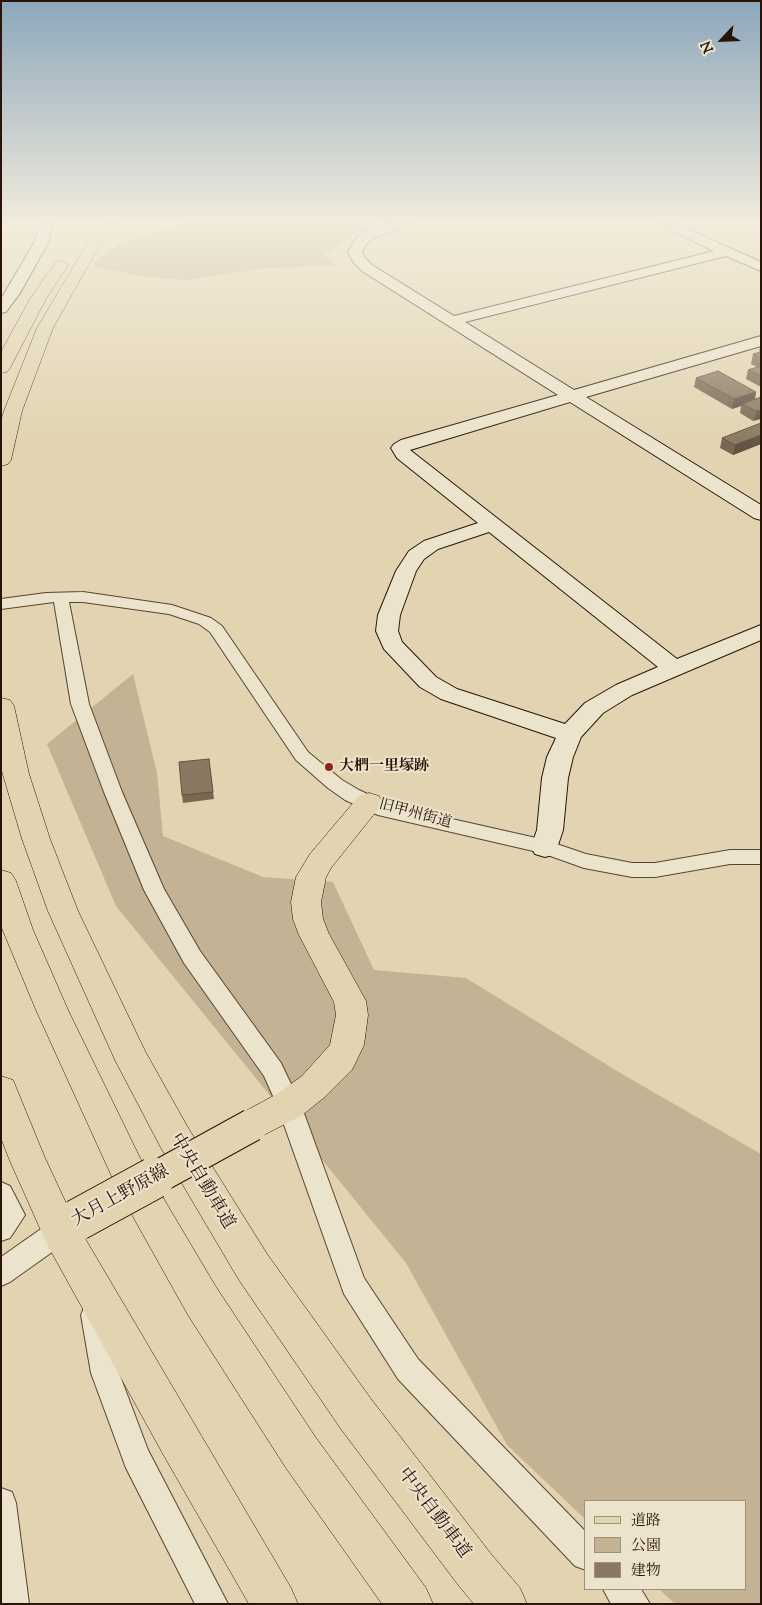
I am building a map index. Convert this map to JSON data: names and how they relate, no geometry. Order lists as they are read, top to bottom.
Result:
{
  "streets": {
    "main road": ["中央自動車道", "大月上野原線"],
    "street": ["旧甲州街道"]
  },
  "crossings": [
    ["旧甲州街道", "大月上野原線"]
  ],
  "places": ["大椚一里塚跡"],
  "legend": ["道路", "公園", "建物"],
  "north": "bottom left"
}
